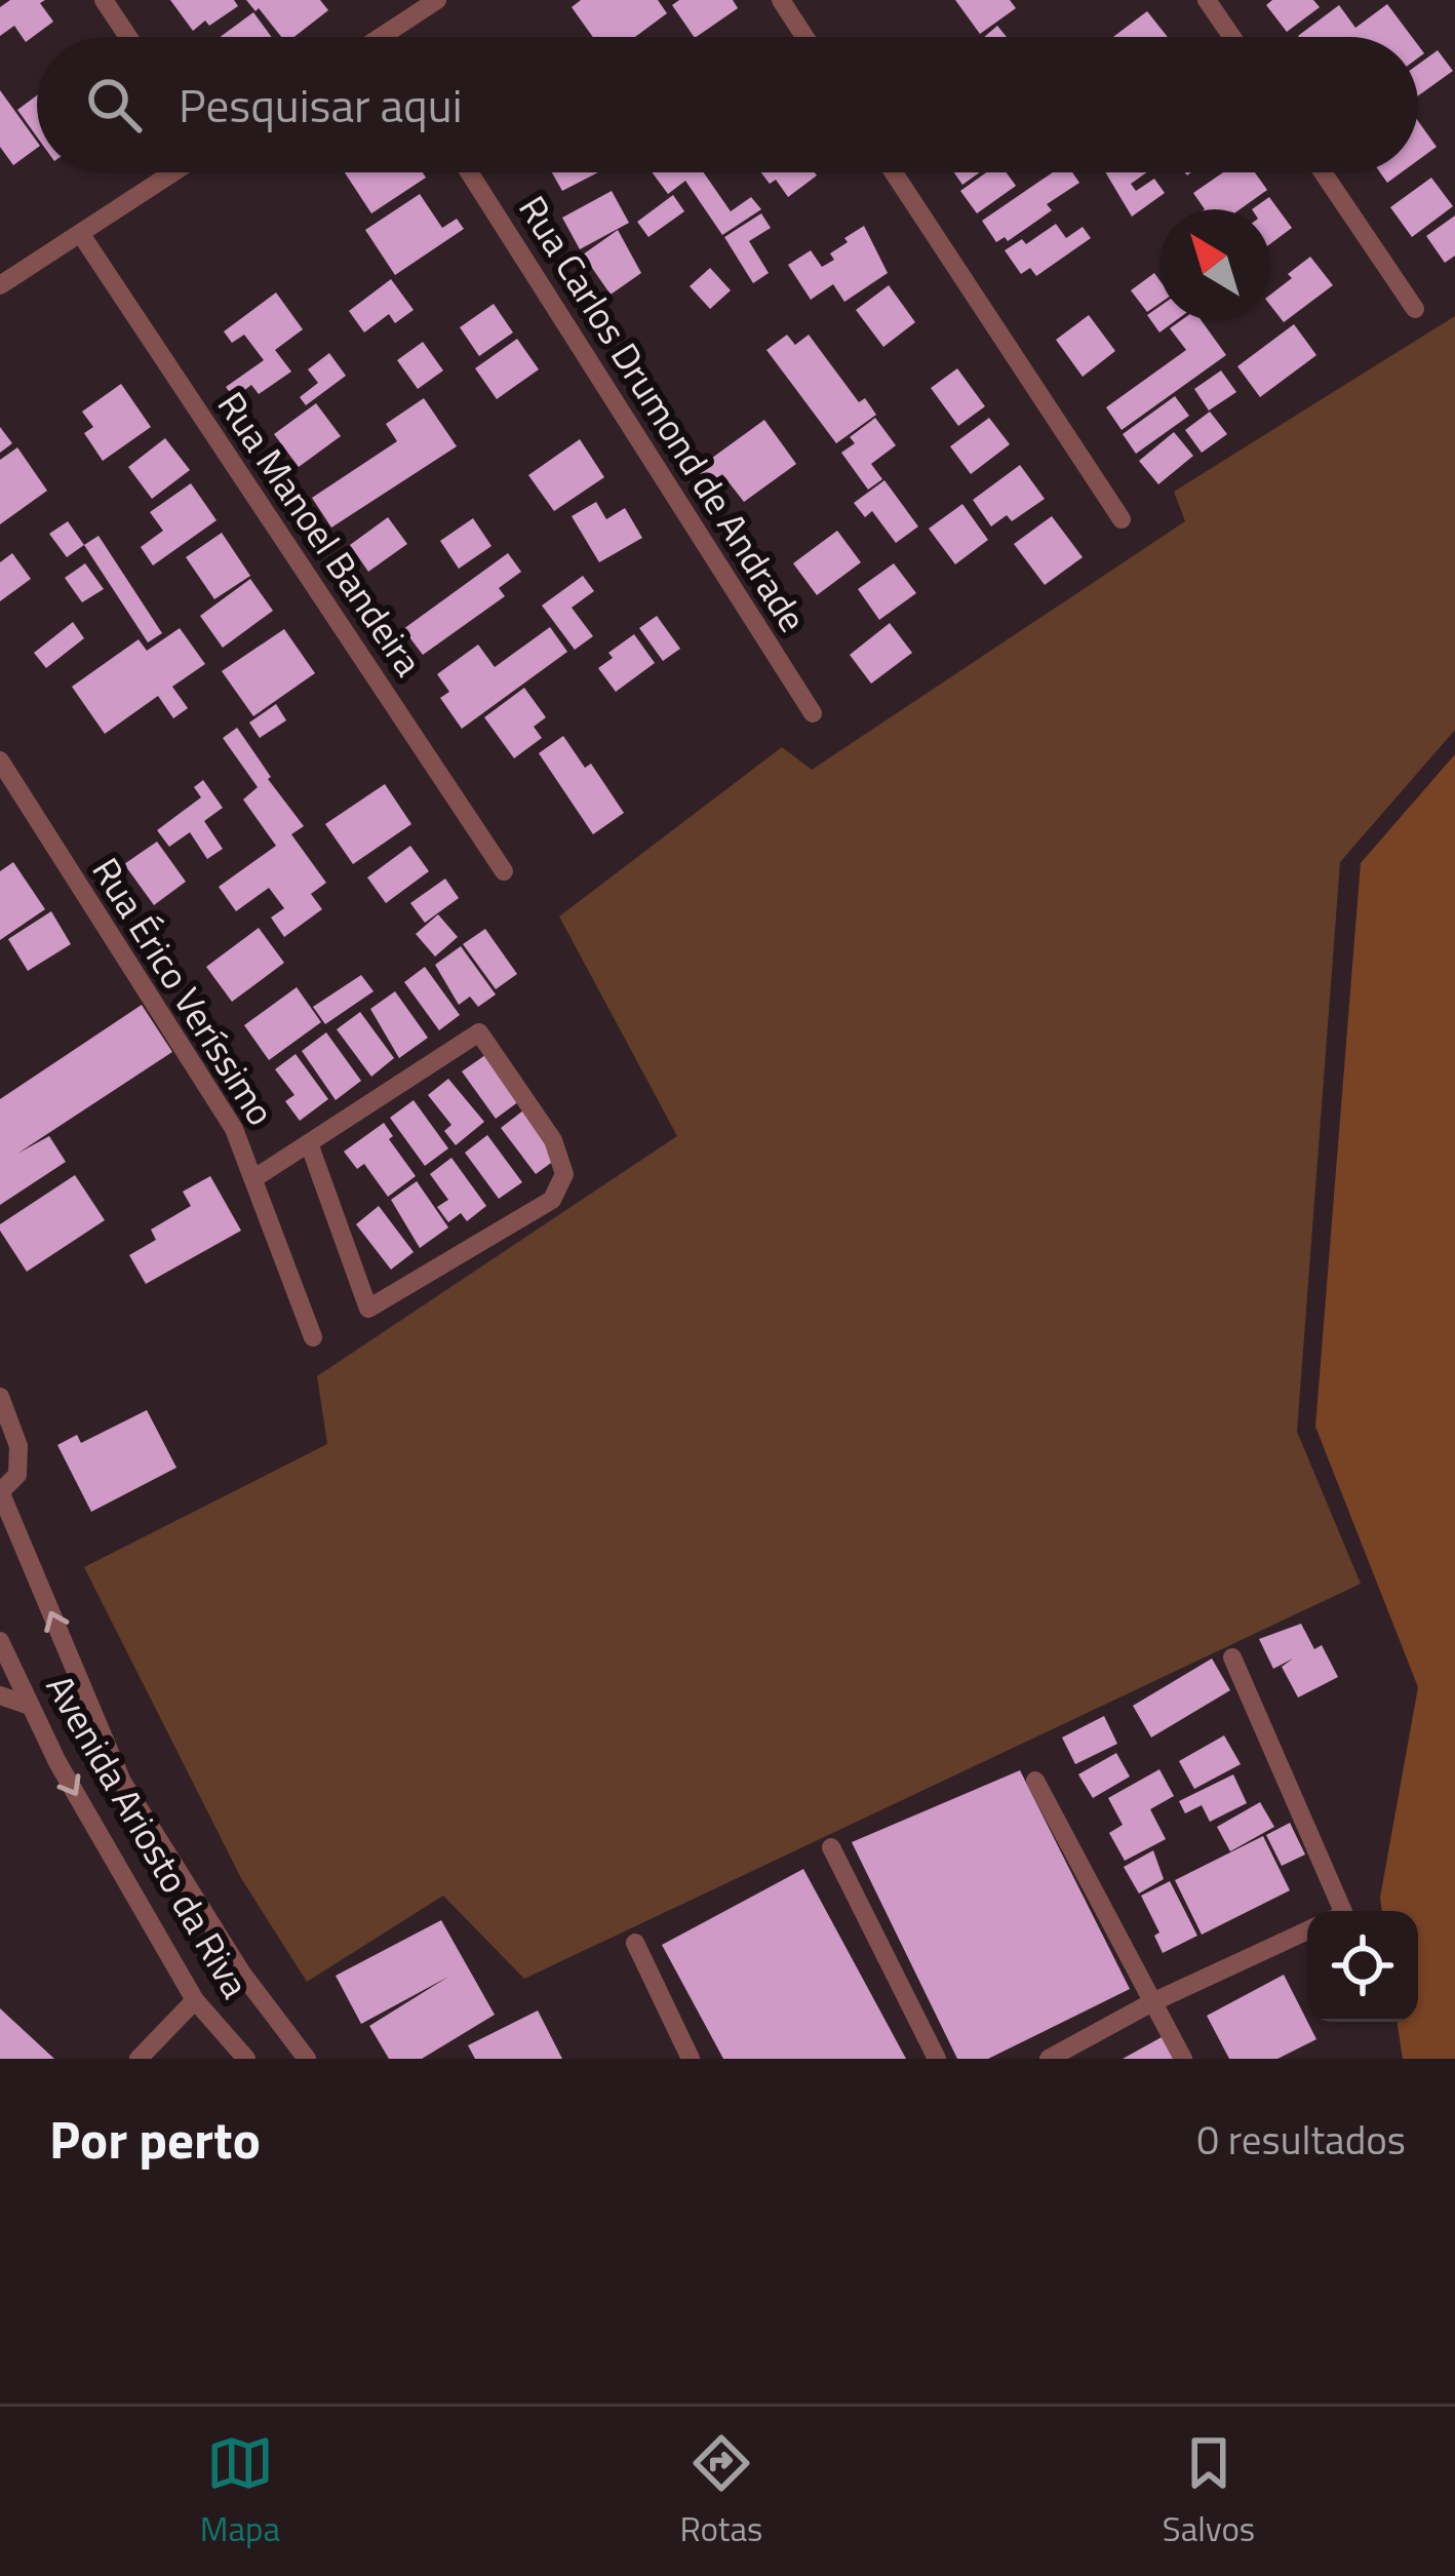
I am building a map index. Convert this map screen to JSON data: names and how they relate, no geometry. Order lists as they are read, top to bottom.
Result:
{
  "streets": {
    "street": [
      "Rua Carlos Drumond de Andrade",
      "Rua Manoel Bandeira",
      "Rua Érico Veríssimo",
      "Avenida Ariosto da Riva"
    ]
  },
  "north": "top left",
  "page": {
    "search": "Pesquisar aqui",
    "heading": ["Por perto", "0 resultados"],
    "nav": ["Mapa", "Rotas", "Salvos"]
  }
}
